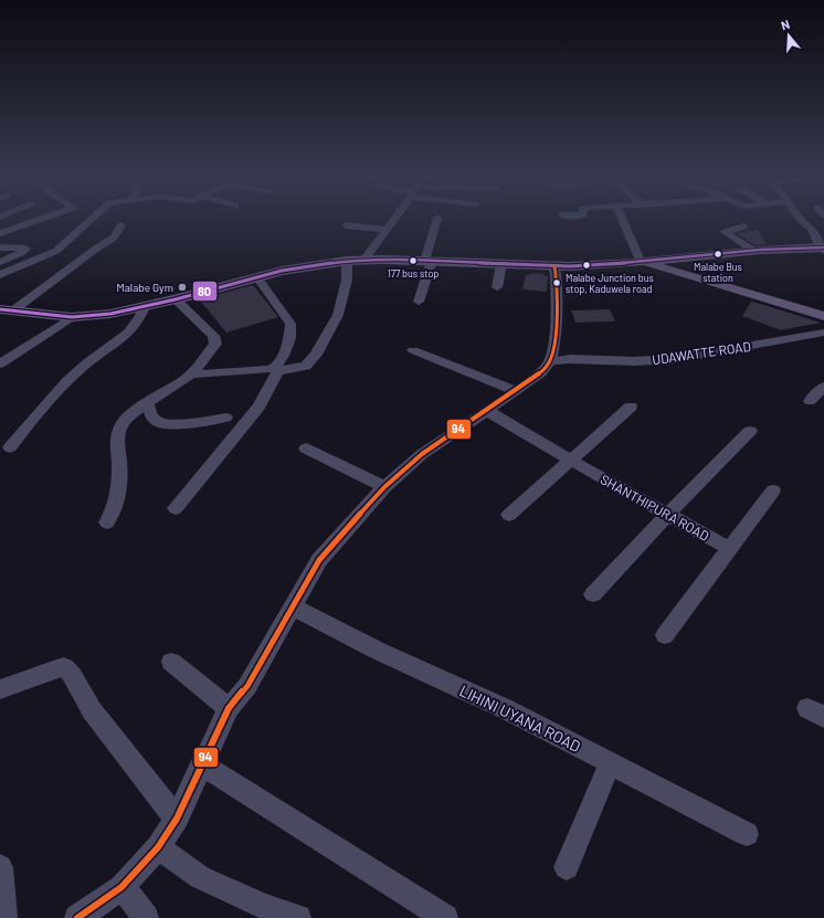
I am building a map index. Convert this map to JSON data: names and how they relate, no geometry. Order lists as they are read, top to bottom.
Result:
{
  "streets": {
    "street": ["UDAWATTE ROAD", "SHANTHIPURA ROAD", "LIHINI UYANA ROAD"]
  },
  "places": [
    "Malabe Bus station",
    "177 bus stop",
    "Malabe Junction bus stop, Kaduwela road",
    "Malabe Gym"
  ],
  "lines": ["transit line 80", "transit line 94"],
  "north": "top"
}
